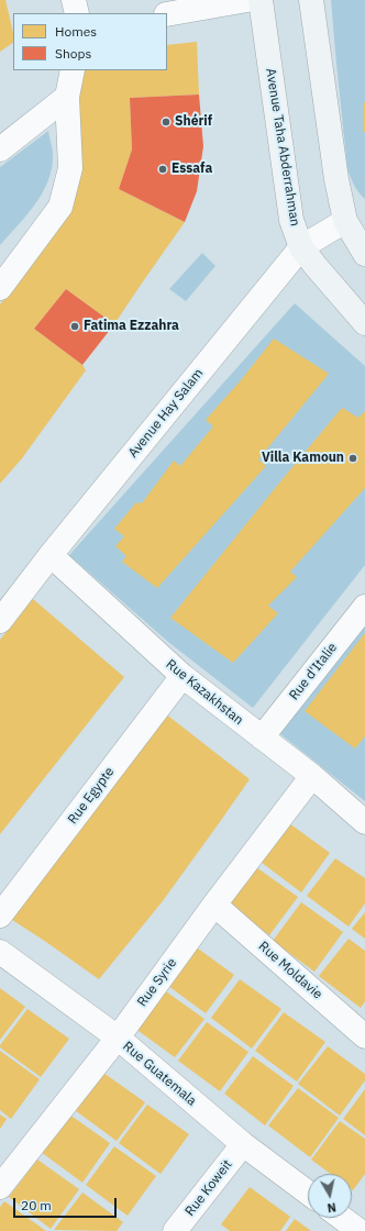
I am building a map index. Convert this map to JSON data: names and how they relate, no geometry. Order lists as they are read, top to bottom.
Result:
{
  "streets": {
    "street": [
      "Avenue Taha Abderrahman",
      "Avenue Hay Salam",
      "Rue d'Italie",
      "Rue Kazakhstan",
      "Rue Egypte",
      "Rue Moldavie",
      "Rue Syrie",
      "Rue Guatemala",
      "Rue Koweit"
    ]
  },
  "crossings": [
    ["Avenue Taha Abderrahman", "Avenue Hay Salam"],
    ["Avenue Hay Salam", "Rue Kazakhstan"],
    ["Rue d'Italie", "Rue Kazakhstan"],
    ["Rue Kazakhstan", "Rue Egypte"],
    ["Rue Kazakhstan", "Rue Syrie"],
    ["Rue Moldavie", "Rue Syrie"],
    ["Rue Syrie", "Rue Guatemala"],
    ["Rue Guatemala", "Rue Koweit"]
  ],
  "places": [
    "Shérif",
    "Essafa",
    "Fatima Ezzahra",
    "Villa Kamoun"
  ],
  "legend": ["Homes", "Shops"],
  "scale_bar": "20 m",
  "north": "bottom"
}
